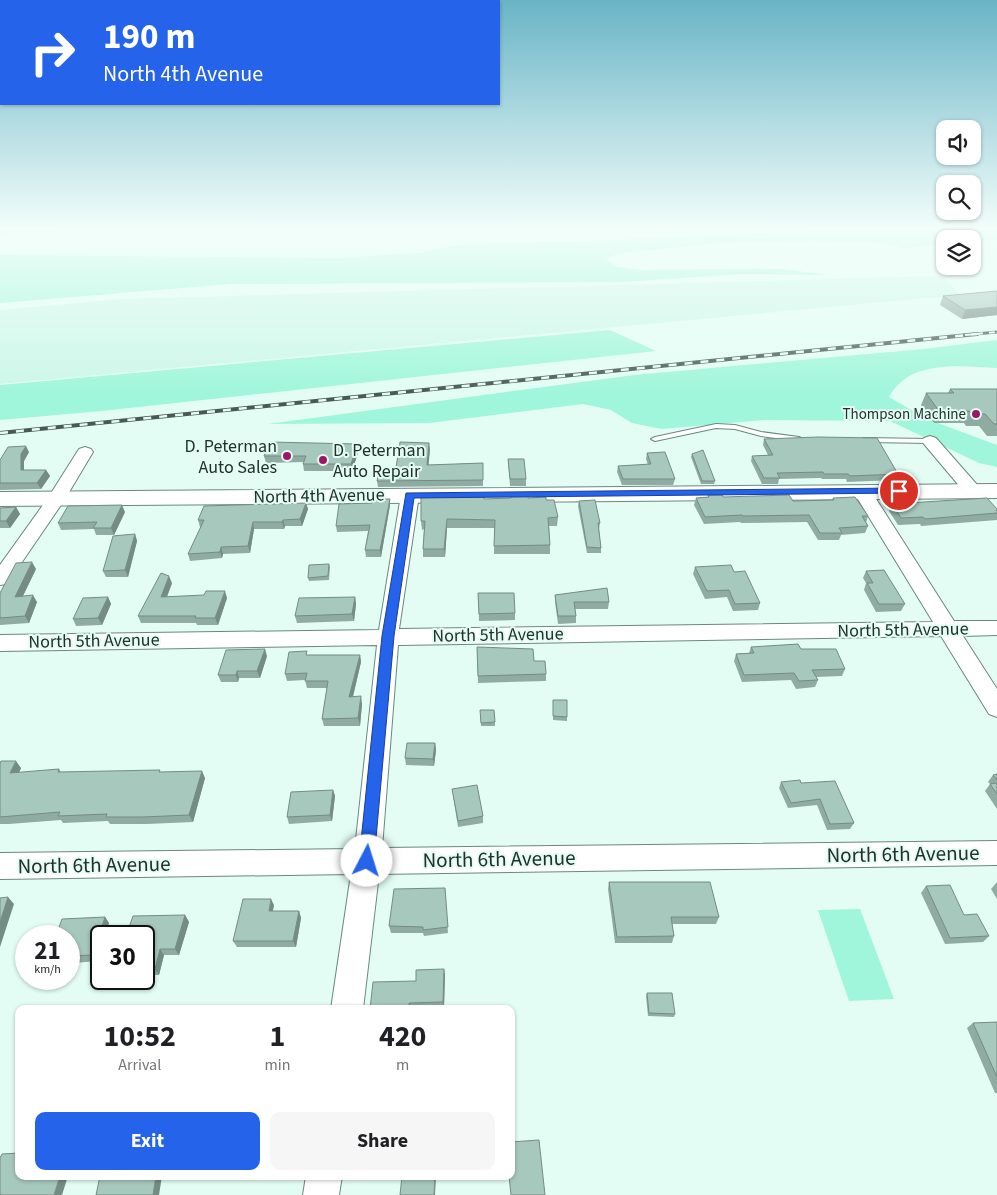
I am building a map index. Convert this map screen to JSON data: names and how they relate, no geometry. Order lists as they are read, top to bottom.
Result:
{
  "streets": {
    "main road": ["North 4th Avenue"],
    "street": ["North 5th Avenue", "North 6th Avenue"]
  },
  "places": ["Thompson Machine", "D. Peterman Auto Sales", "D. Peterman Auto Repair"],
  "page": {
    "turn": ["190 m", "North 4th Avenue"],
    "speed": "21 km/h",
    "limit": "30",
    "eta": [
      "10:52",
      "Arrival",
      "1",
      "min",
      "420",
      "m"
    ],
    "buttons": ["Exit", "Share"]
  }
}
